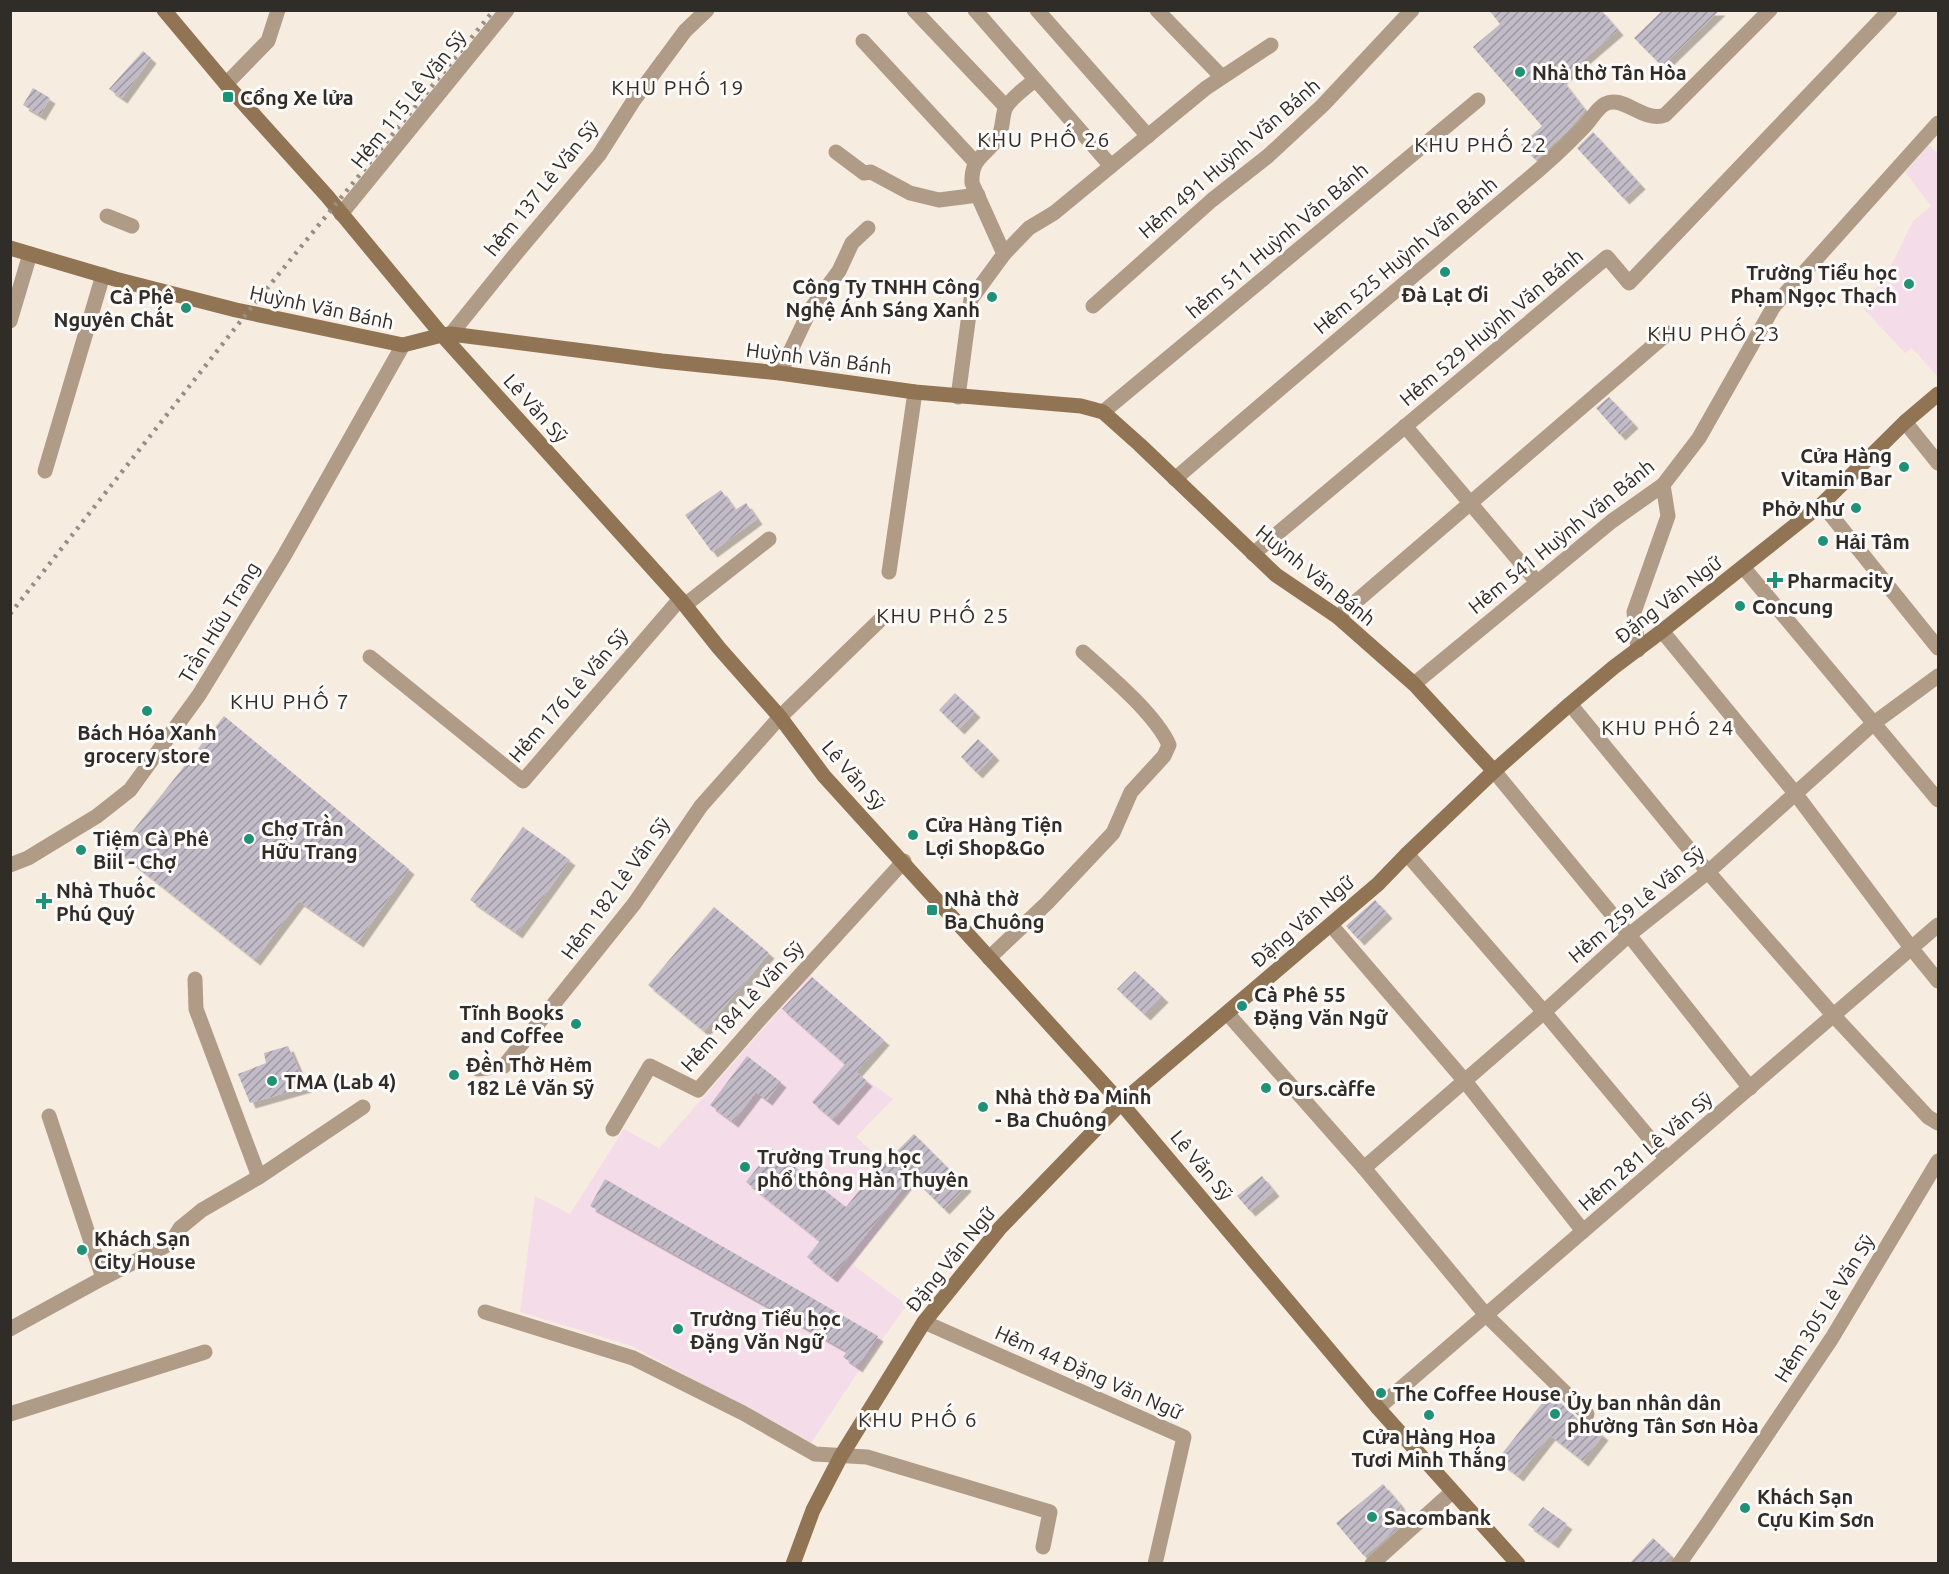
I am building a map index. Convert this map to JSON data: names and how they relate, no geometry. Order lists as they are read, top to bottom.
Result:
{
  "streets": {
    "street": [
      "Hẻm 115 Lê Văn Sỹ",
      "Hẻm 491 Huỳnh Văn Bánh",
      "hẻm 137 Lê Văn Sỹ",
      "hẻm 511 Huỳnh Văn Bánh",
      "Hẻm 525 Huỳnh Văn Bánh",
      "Huỳnh Văn Bánh",
      "Hẻm 529 Huỳnh Văn Bánh",
      "Lê Văn Sỹ",
      "Hẻm 541 Huỳnh Văn Bánh",
      "Đặng Văn Ngữ",
      "Trần Hữu Trang",
      "Hẻm 176 Lê Văn Sỹ",
      "Hẻm 182 Lê Văn Sỹ",
      "Hẻm 259 Lê Văn Sỹ",
      "Hẻm 184 Lê Văn Sỹ",
      "Hẻm 281 Lê Văn Sỹ",
      "Hẻm 305 Lê Văn Sỹ",
      "Hẻm 44 Đặng Văn Ngữ"
    ]
  },
  "crossings": [
    ["Hẻm 115 Lê Văn Sỹ", "Lê Văn Sỹ"],
    ["hẻm 137 Lê Văn Sỹ", "Huỳnh Văn Bánh"],
    ["hẻm 137 Lê Văn Sỹ", "Lê Văn Sỹ"],
    ["hẻm 511 Huỳnh Văn Bánh", "Huỳnh Văn Bánh"],
    ["Hẻm 525 Huỳnh Văn Bánh", "Huỳnh Văn Bánh"],
    ["Huỳnh Văn Bánh", "Hẻm 529 Huỳnh Văn Bánh"],
    ["Huỳnh Văn Bánh", "Lê Văn Sỹ"],
    ["Huỳnh Văn Bánh", "Hẻm 541 Huỳnh Văn Bánh"],
    ["Huỳnh Văn Bánh", "Đặng Văn Ngữ"],
    ["Huỳnh Văn Bánh", "Trần Hữu Trang"],
    ["Hẻm 529 Huỳnh Văn Bánh", "Hẻm 541 Huỳnh Văn Bánh"],
    ["Lê Văn Sỹ", "Đặng Văn Ngữ"],
    ["Lê Văn Sỹ", "Hẻm 176 Lê Văn Sỹ"],
    ["Lê Văn Sỹ", "Hẻm 182 Lê Văn Sỹ"],
    ["Lê Văn Sỹ", "Hẻm 184 Lê Văn Sỹ"],
    ["Lê Văn Sỹ", "Hẻm 281 Lê Văn Sỹ"],
    ["Đặng Văn Ngữ", "Hẻm 44 Đặng Văn Ngữ"]
  ],
  "districts": [
    "KHU PHỐ 19",
    "KHU PHỐ 26",
    "KHU PHỐ 22",
    "KHU PHỐ 23",
    "KHU PHỐ 25",
    "KHU PHỐ 7",
    "KHU PHỐ 24",
    "KHU PHỐ 6"
  ],
  "places": {
    "other": [
      "Nhà thờ Tân Hòa",
      "Đà Lạt Ơi",
      "Trường Tiểu học Phạm Ngọc Thạch",
      "Công Ty TNHH Công Nghệ Ánh Sáng Xanh",
      "Cà Phê Nguyên Chất",
      "Cửa Hàng Vitamin Bar",
      "Phở Như",
      "Hải Tâm",
      "Concung",
      "Bách Hóa Xanh grocery store",
      "Cửa Hàng Tiện Lợi Shop&Go",
      "Chợ Trần Hữu Trang",
      "Tiệm Cà Phê Biil - Chợ",
      "Cà Phê 55 Đặng Văn Ngữ",
      "Tĩnh Books and Coffee",
      "Đền Thờ Hẻm 182 Lê Văn Sỹ",
      "TMA (Lab 4)",
      "Ours.càffe",
      "Nhà thờ Đa Minh - Ba Chuông",
      "Trường Trung học phổ thông Hàn Thuyên",
      "Khách Sạn City House",
      "Trường Tiểu học Đặng Văn Ngữ",
      "The Coffee House",
      "Ủy ban nhân dân phường Tân Sơn Hòa",
      "Cửa Hàng Hoa Tươi Minh Thắng",
      "Khách Sạn Cựu Kim Sơn",
      "Sacombank"
    ],
    "transit": ["Cổng Xe lửa", "Nhà thờ Ba Chuông"],
    "health": ["Pharmacity", "Nhà Thuốc Phú Quý"]
  }
}
